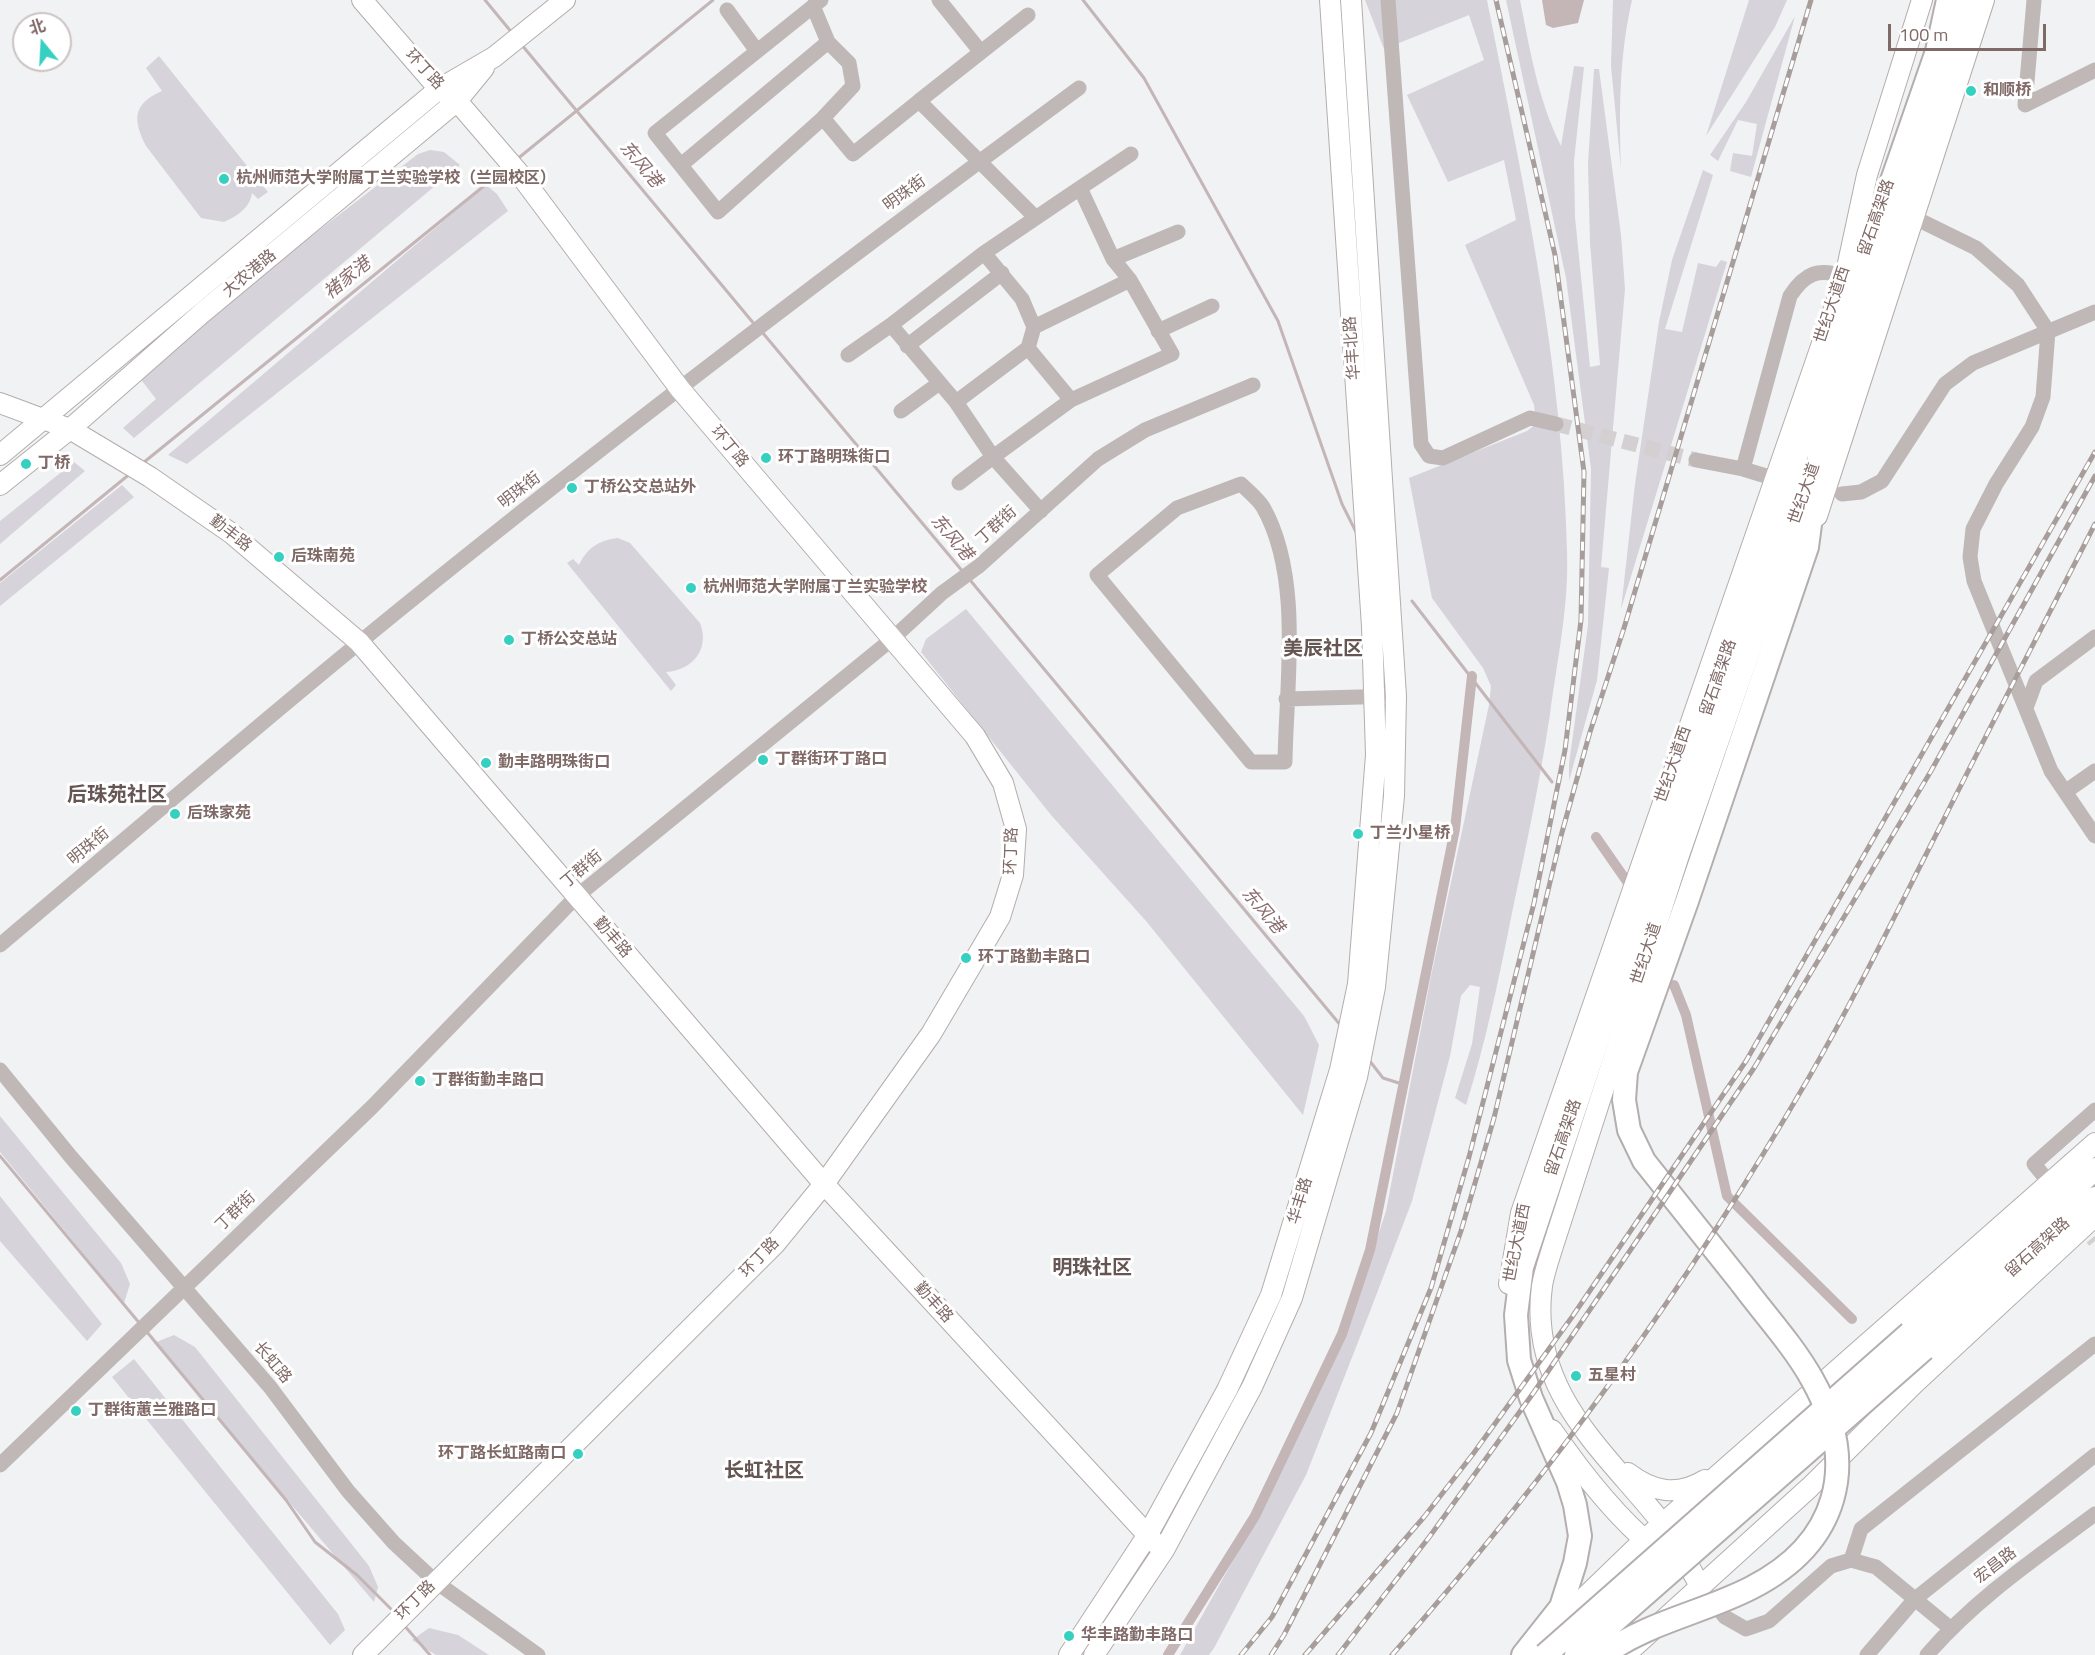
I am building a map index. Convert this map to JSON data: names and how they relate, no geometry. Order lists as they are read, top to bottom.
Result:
{
  "streets": {
    "highway": ["留石高架路"],
    "main road": [
      "环丁路",
      "大农港路",
      "世纪大道西",
      "华丰北路",
      "世纪大道",
      "勤丰路",
      "华丰路"
    ],
    "street": [
      "明珠街",
      "丁群街",
      "长虹路",
      "宏昌路"
    ]
  },
  "crossings": [
    ["环丁路", "明珠街"],
    ["环丁路", "大农港路"],
    ["环丁路", "丁群街"],
    ["环丁路", "勤丰路"],
    ["环丁路", "长虹路"],
    ["明珠街", "勤丰路"],
    ["留石高架路", "世纪大道西"],
    ["留石高架路", "世纪大道"],
    ["大农港路", "勤丰路"],
    ["华丰北路", "华丰路"],
    ["丁群街", "勤丰路"],
    ["丁群街", "长虹路"],
    ["勤丰路", "华丰路"]
  ],
  "districts": [
    "美辰社区",
    "后珠苑社区",
    "明珠社区",
    "长虹社区"
  ],
  "water": ["东风港", "褚家港"],
  "places": [
    "和顺桥",
    "杭州师范大学附属丁兰实验学校（兰园校区）",
    "环丁路明珠街口",
    "丁桥",
    "丁桥公交总站外",
    "后珠南苑",
    "杭州师范大学附属丁兰实验学校",
    "丁桥公交总站",
    "丁群街环丁路口",
    "勤丰路明珠街口",
    "后珠家苑",
    "丁兰小星桥",
    "环丁路勤丰路口",
    "丁群街勤丰路口",
    "五星村",
    "丁群街蕙兰雅路口",
    "环丁路长虹路南口",
    "华丰路勤丰路口"
  ],
  "scale_bar": "100 m",
  "north": "top"
}
